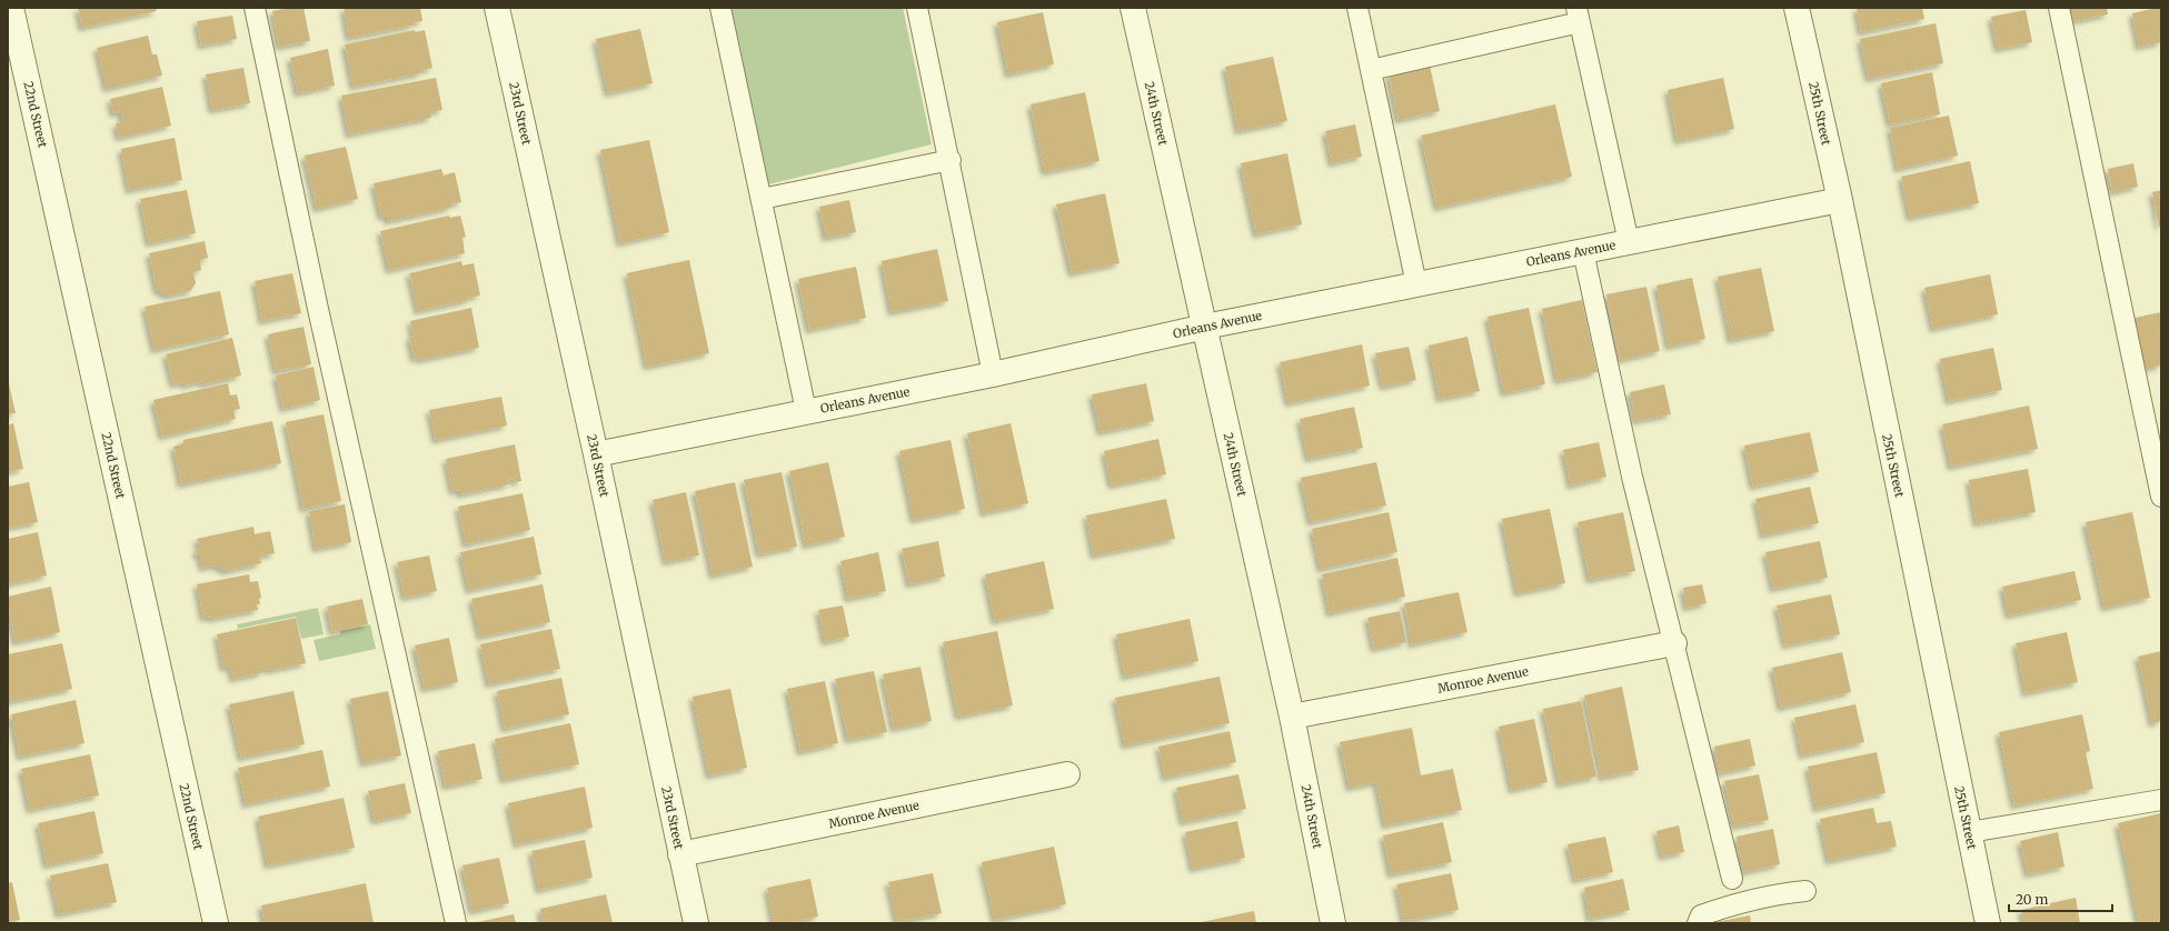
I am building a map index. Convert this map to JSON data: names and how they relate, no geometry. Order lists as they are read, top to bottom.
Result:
{
  "streets": {
    "street": [
      "23rd Street",
      "24th Street",
      "25th Street",
      "22nd Street",
      "Orleans Avenue",
      "Monroe Avenue"
    ]
  },
  "crossings": [
    ["23rd Street", "Orleans Avenue"],
    ["23rd Street", "Monroe Avenue"],
    ["24th Street", "Orleans Avenue"],
    ["24th Street", "Monroe Avenue"],
    ["25th Street", "Orleans Avenue"]
  ],
  "scale_bar": "20 m"
}
